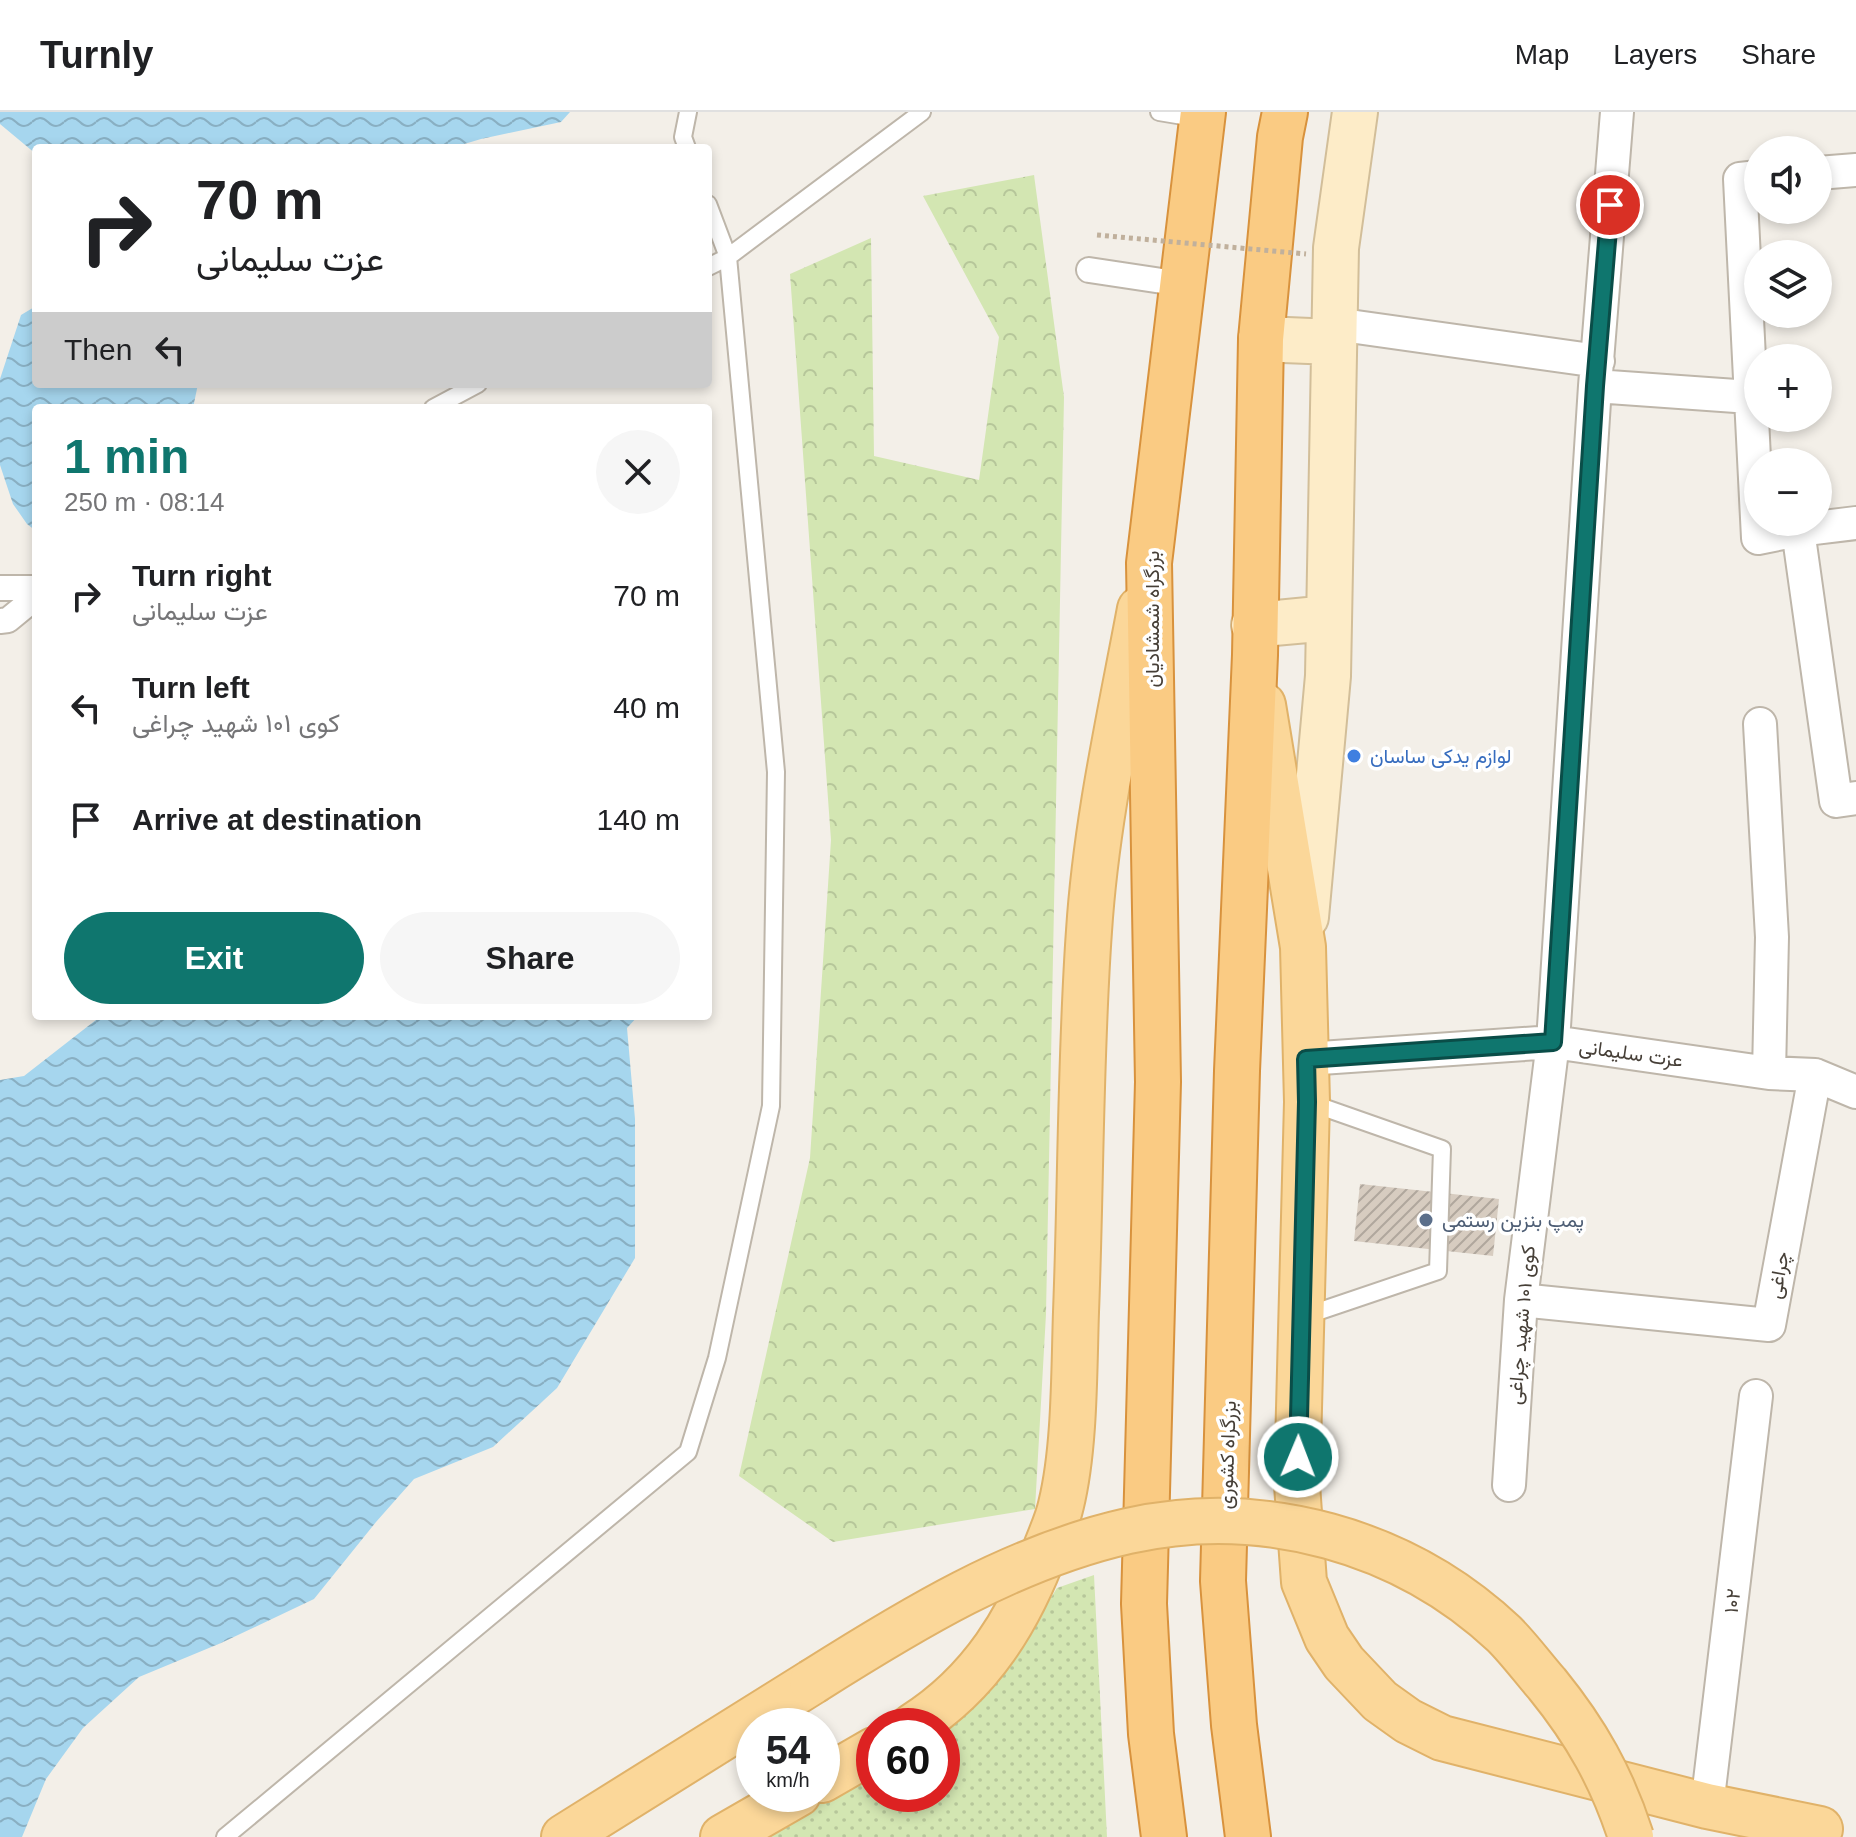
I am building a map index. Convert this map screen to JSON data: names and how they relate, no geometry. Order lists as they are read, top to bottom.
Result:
{
  "streets": {
    "highway": ["بزرگراه شمشادیان", "بزرگراه کشوری"],
    "street": [
      "عزت سلیمانی",
      "چراغی",
      "کوی ۱۰۱ شهید چراغی",
      "۱۰۲"
    ]
  },
  "crossings": [
    ["عزت سلیمانی", "چراغی"],
    ["عزت سلیمانی", "کوی ۱۰۱ شهید چراغی"],
    ["چراغی", "کوی ۱۰۱ شهید چراغی"]
  ],
  "places": ["لوازم یدکی ساسان", "پمپ بنزین رستمی"],
  "page": {
    "header": "Turnly",
    "nav": ["Map", "Layers", "Share"],
    "map_buttons": ["+", "−"],
    "turn": ["70 m", "عزت سلیمانی"],
    "then": "Then",
    "heading": ["1 min", "250 m · 08:14"],
    "list": [
      {
        "name": "Turn right",
        "note": "عزت سلیمانی",
        "value": "70 m"
      },
      {
        "name": "Turn left",
        "note": "کوی ۱۰۱ شهید چراغی",
        "value": "40 m"
      },
      {
        "name": "Arrive at destination",
        "value": "140 m"
      }
    ],
    "buttons": ["Exit", "Share"],
    "speed": "54 km/h",
    "limit": "60"
  }
}
